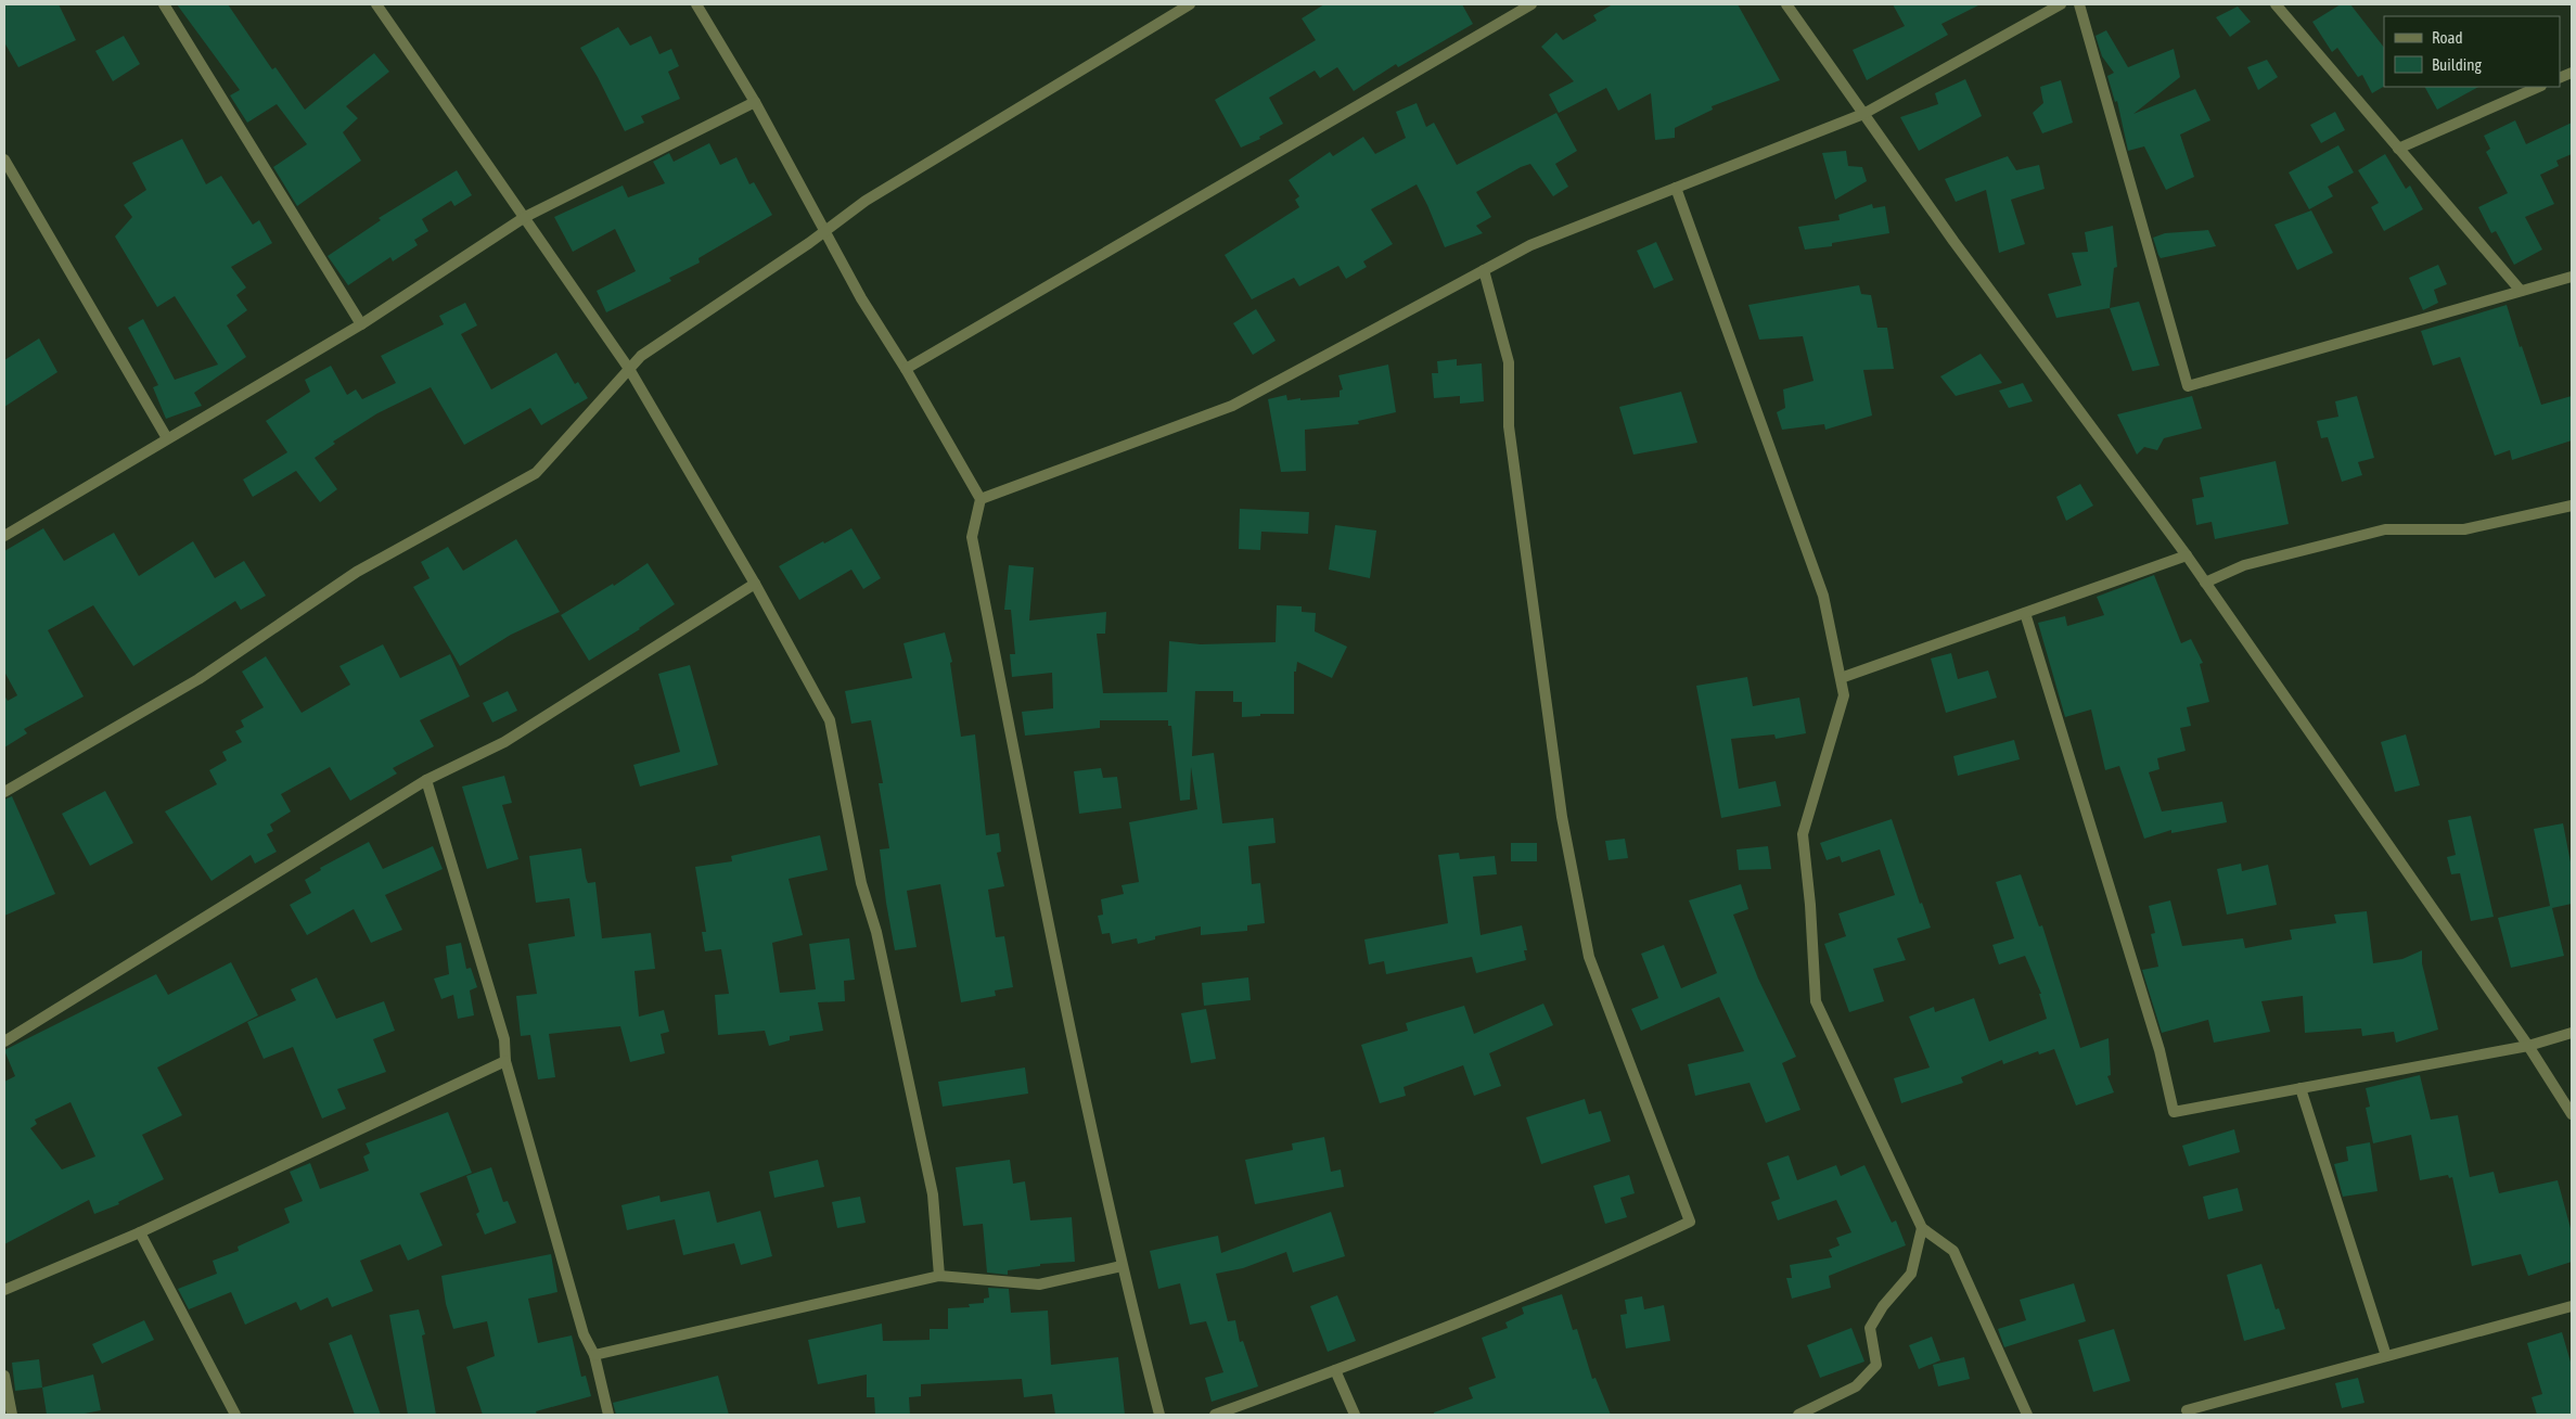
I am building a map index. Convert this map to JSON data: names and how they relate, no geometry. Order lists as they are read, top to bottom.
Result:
{
  "legend": ["Road", "Building"]
}
